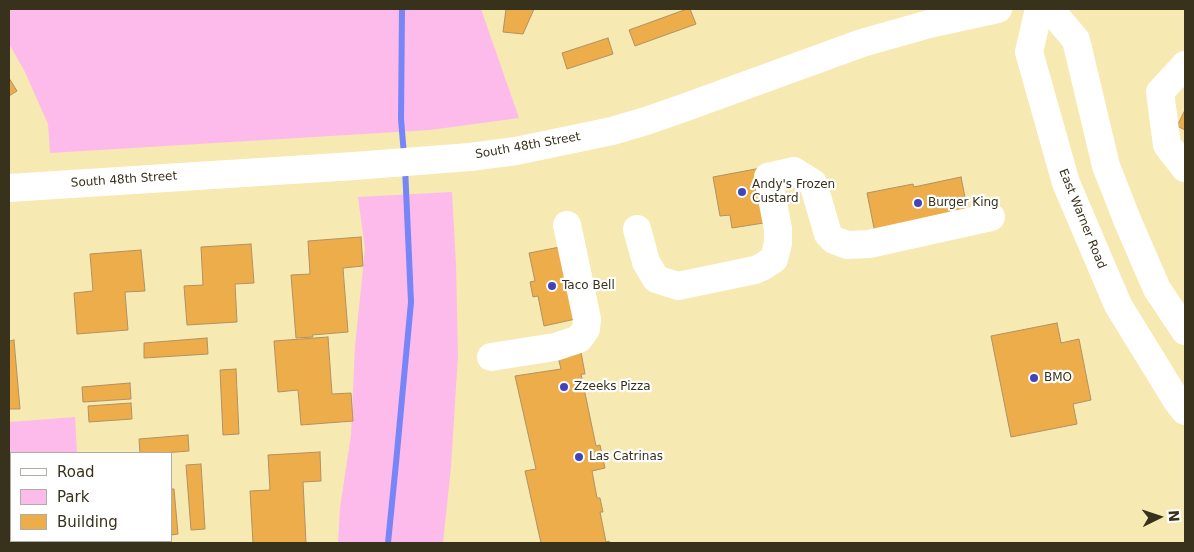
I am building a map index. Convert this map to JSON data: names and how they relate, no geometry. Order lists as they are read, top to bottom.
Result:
{
  "streets": {
    "main road": ["South 48th Street", "East Warner Road"]
  },
  "places": [
    "Andy's Frozen Custard",
    "Burger King",
    "Taco Bell",
    "BMO",
    "Zzeeks Pizza",
    "Las Catrinas"
  ],
  "legend": ["Road", "Park", "Building"],
  "north": "right"
}
